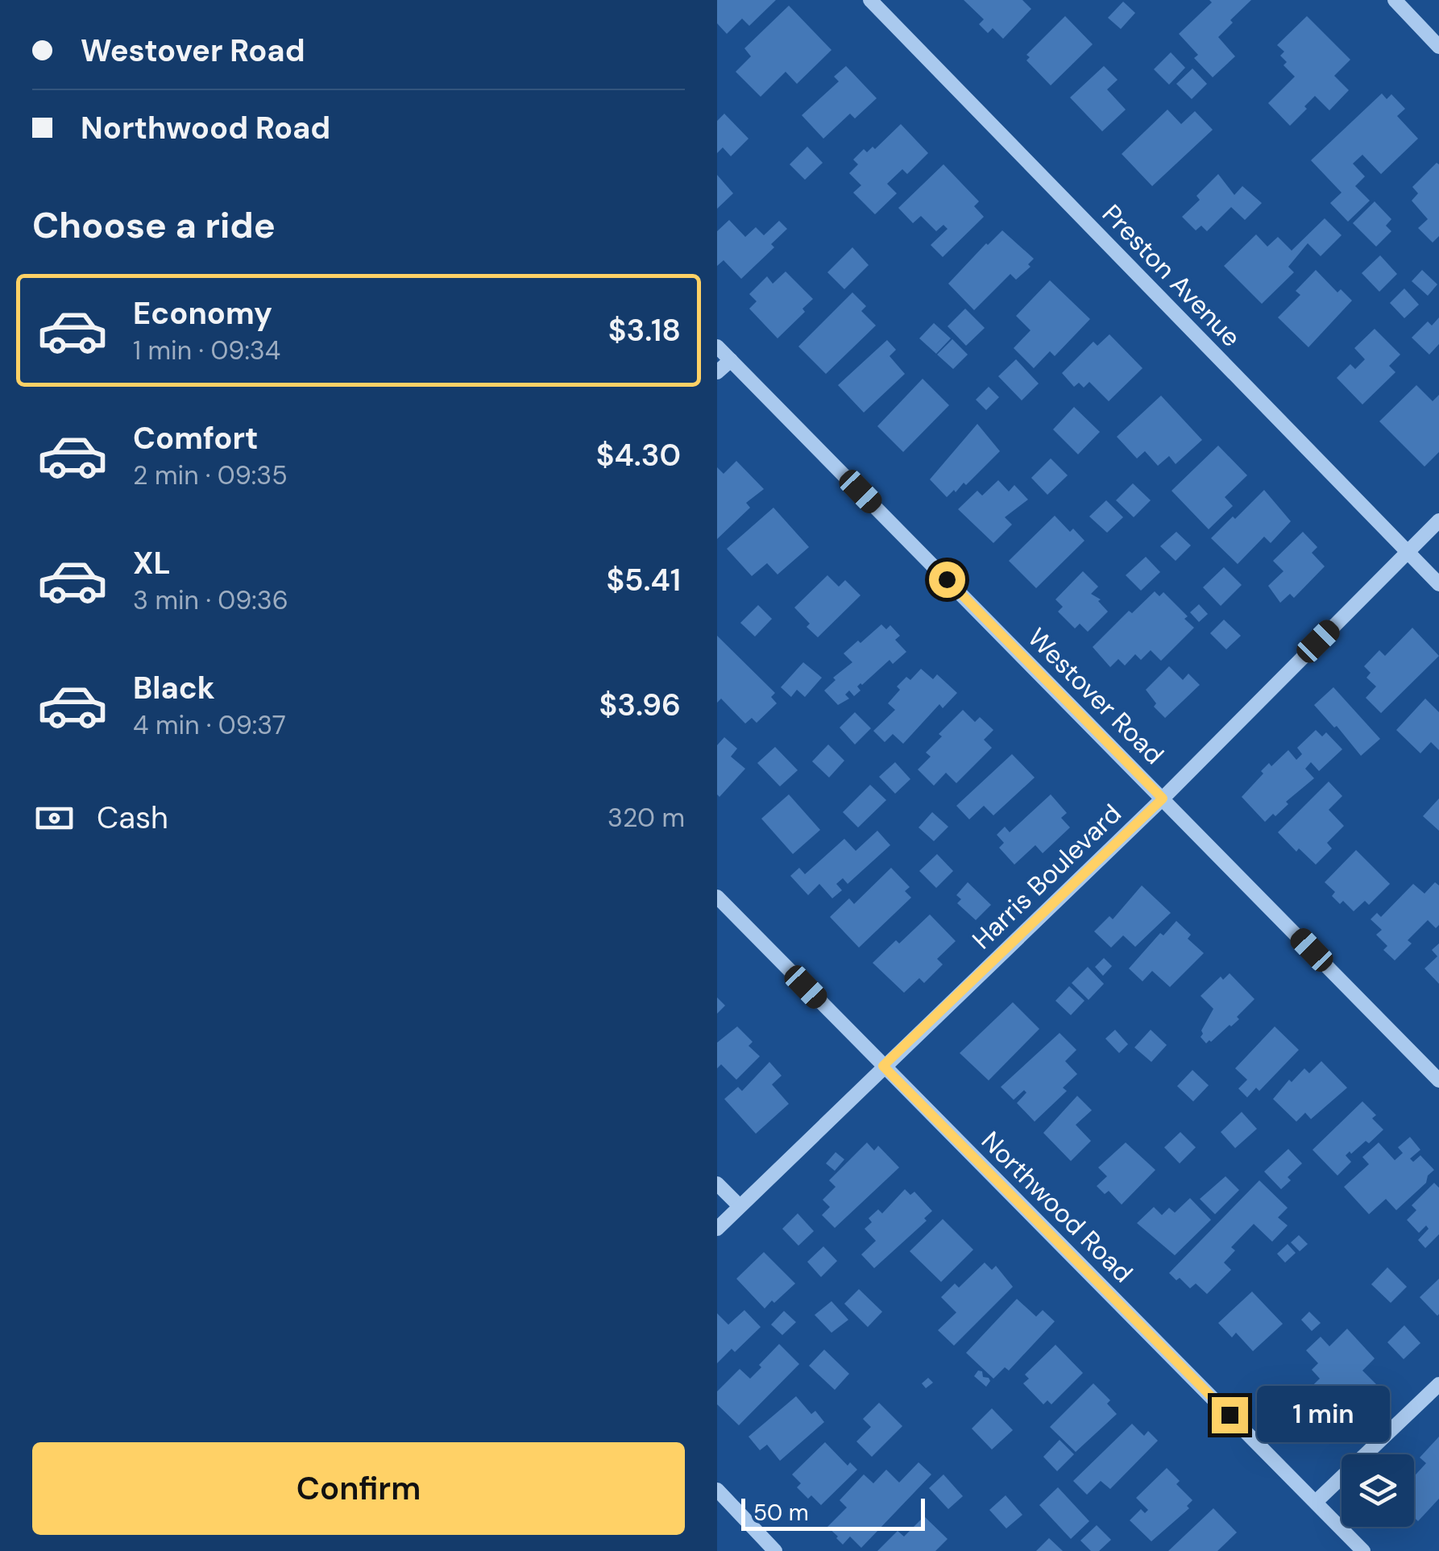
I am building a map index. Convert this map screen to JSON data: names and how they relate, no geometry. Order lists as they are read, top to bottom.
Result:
{
  "streets": {
    "street": [
      "Preston Avenue",
      "Westover Road",
      "Harris Boulevard",
      "Northwood Road"
    ]
  },
  "crossings": [
    ["Preston Avenue", "Harris Boulevard"],
    ["Westover Road", "Harris Boulevard"],
    ["Harris Boulevard", "Northwood Road"]
  ],
  "scale_bar": "50 m",
  "page": {
    "banner": ["Westover Road", "Northwood Road"],
    "heading": "Choose a ride",
    "list": [
      {
        "name": "Economy",
        "note": "1 min · 09:34",
        "value": "$3.18"
      },
      {
        "name": "Comfort",
        "note": "2 min · 09:35",
        "value": "$4.30"
      },
      {
        "name": "XL",
        "note": "3 min · 09:36",
        "value": "$5.41"
      },
      {
        "name": "Black",
        "note": "4 min · 09:37",
        "value": "$3.96"
      }
    ],
    "pay": ["Cash", "320 m"],
    "bubble": "1 min",
    "buttons": "Confirm",
    "scale": "50 m"
  }
}
